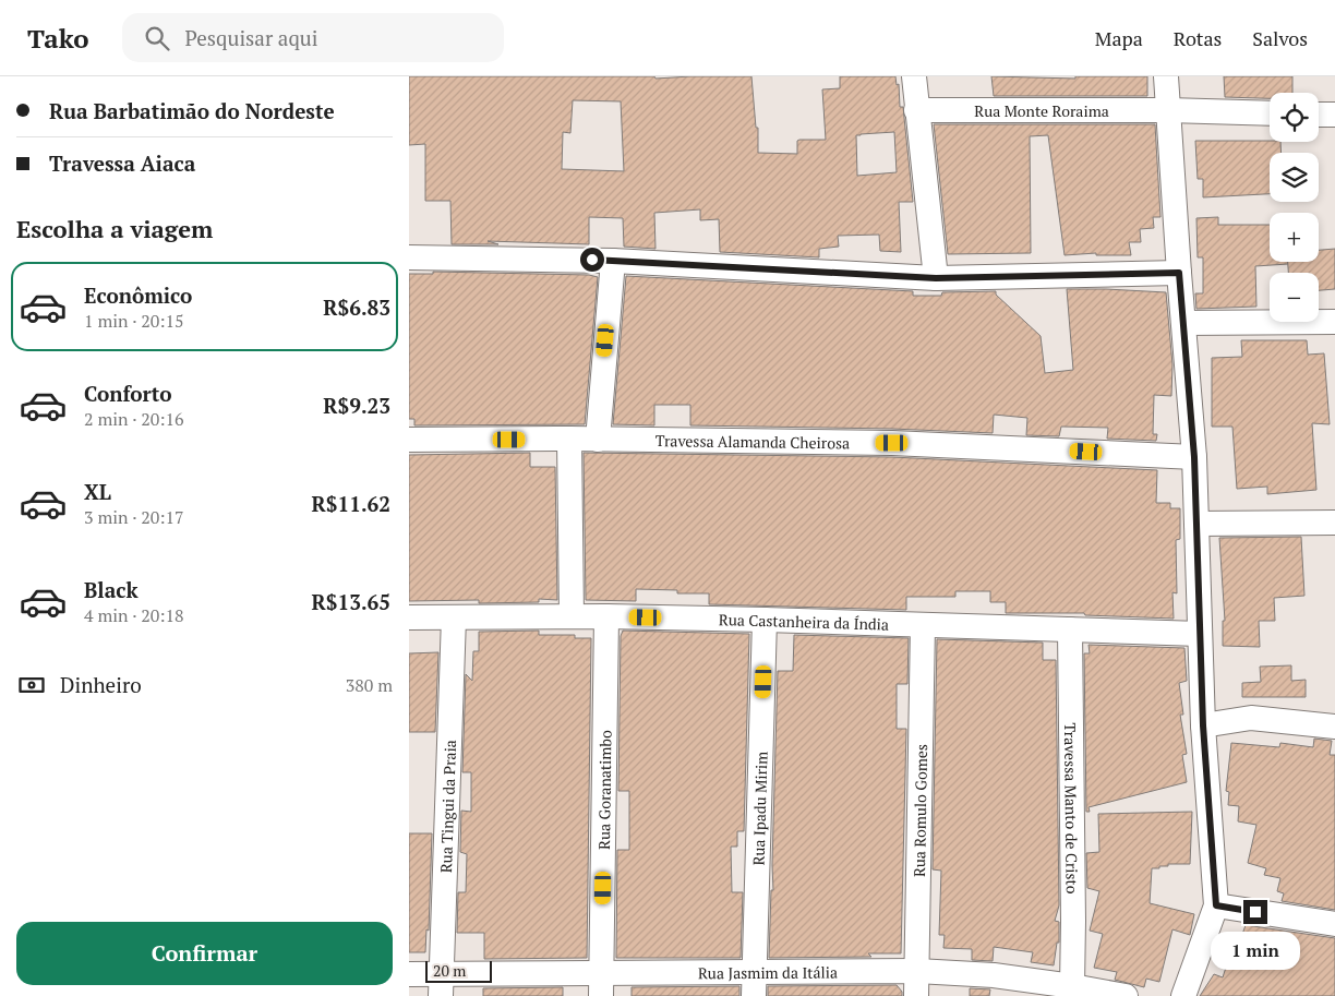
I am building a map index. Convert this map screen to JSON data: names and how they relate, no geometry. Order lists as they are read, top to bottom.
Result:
{
  "streets": {
    "street": [
      "Rua Monte Roraima",
      "Travessa Alamanda Cheirosa",
      "Rua Castanheira da Índia",
      "Rua Goranatimbo",
      "Rua Tingui da Praia",
      "Rua Ipadu Mirim",
      "Travessa Manto de Cristo",
      "Rua Romulo Gomes",
      "Rua Jasmim da Itália"
    ]
  },
  "crossings": [
    ["Rua Castanheira da Índia", "Rua Goranatimbo"],
    ["Rua Castanheira da Índia", "Rua Tingui da Praia"],
    ["Rua Castanheira da Índia", "Rua Ipadu Mirim"],
    ["Rua Castanheira da Índia", "Travessa Manto de Cristo"],
    ["Rua Castanheira da Índia", "Rua Romulo Gomes"],
    ["Rua Goranatimbo", "Rua Jasmim da Itália"],
    ["Rua Tingui da Praia", "Rua Jasmim da Itália"],
    ["Rua Ipadu Mirim", "Rua Jasmim da Itália"],
    ["Travessa Manto de Cristo", "Rua Jasmim da Itália"],
    ["Rua Romulo Gomes", "Rua Jasmim da Itália"]
  ],
  "scale_bar": "20 m",
  "page": {
    "header": "Tako",
    "search": "Pesquisar aqui",
    "nav": ["Mapa", "Rotas", "Salvos"],
    "banner": ["Rua Barbatimão do Nordeste", "Travessa Aiaca"],
    "map_buttons": ["+", "−"],
    "heading": "Escolha a viagem",
    "list": [
      {
        "name": "Econômico",
        "note": "1 min · 20:15",
        "value": "R$6.83"
      },
      {
        "name": "Conforto",
        "note": "2 min · 20:16",
        "value": "R$9.23"
      },
      {
        "name": "XL",
        "note": "3 min · 20:17",
        "value": "R$11.62"
      },
      {
        "name": "Black",
        "note": "4 min · 20:18",
        "value": "R$13.65"
      }
    ],
    "pay": ["Dinheiro", "380 m"],
    "buttons": "Confirmar",
    "bubble": "1 min",
    "scale": "20 m"
  }
}
